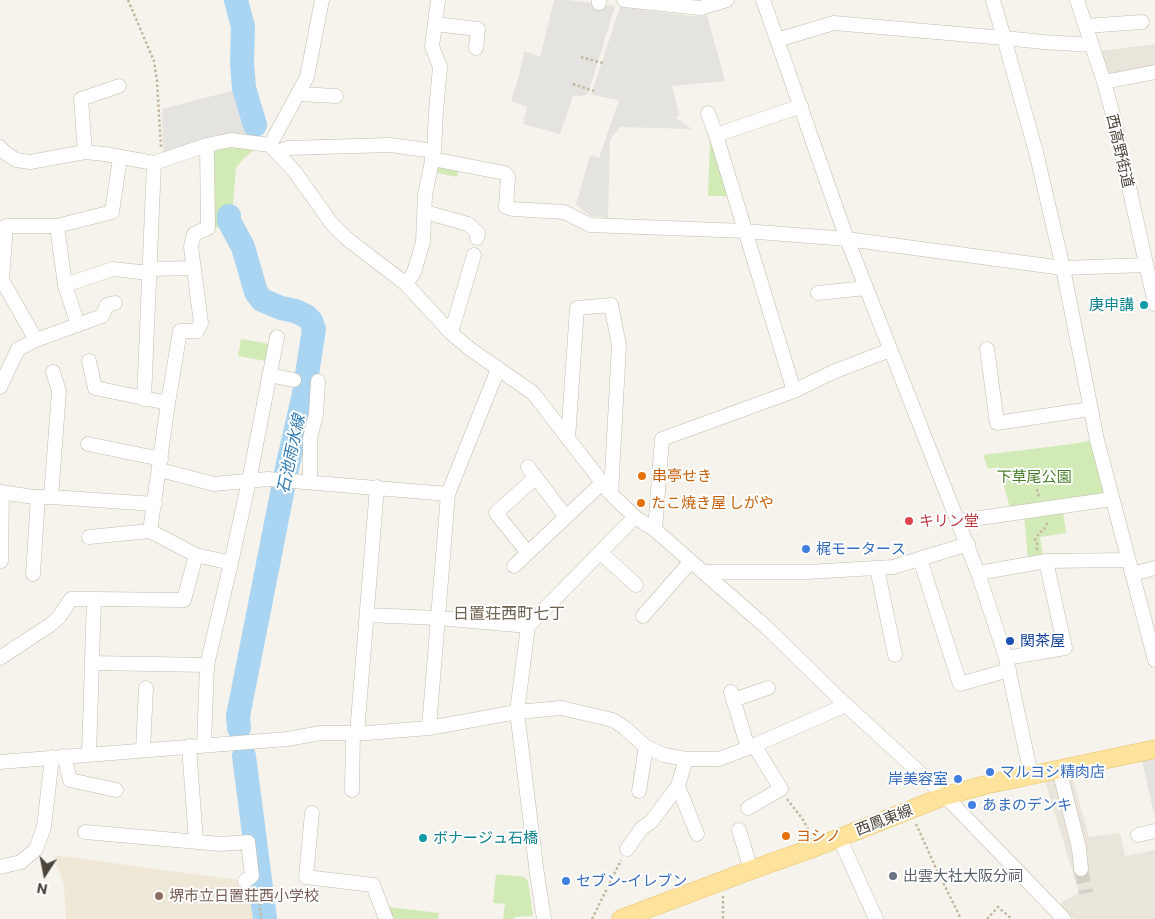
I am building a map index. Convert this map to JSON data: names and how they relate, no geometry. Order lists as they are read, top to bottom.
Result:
{
  "streets": {
    "main road": ["西鳳東線"],
    "street": ["西高野街道"]
  },
  "districts": ["日置荘西町七丁"],
  "water": ["石池雨水線"],
  "parks": ["下草尾公園"],
  "places": [
    "庚申講",
    "串亭せき",
    "たこ焼き屋 しがや",
    "キリン堂",
    "梶モータース",
    "関茶屋",
    "マルヨシ精肉店",
    "岸美容室",
    "あまのデンキ",
    "ヨシノ",
    "ボナージュ石橋",
    "出雲大社大阪分祠",
    "セブン-イレブン",
    "堺市立日置荘西小学校"
  ],
  "north": "bottom"
}
